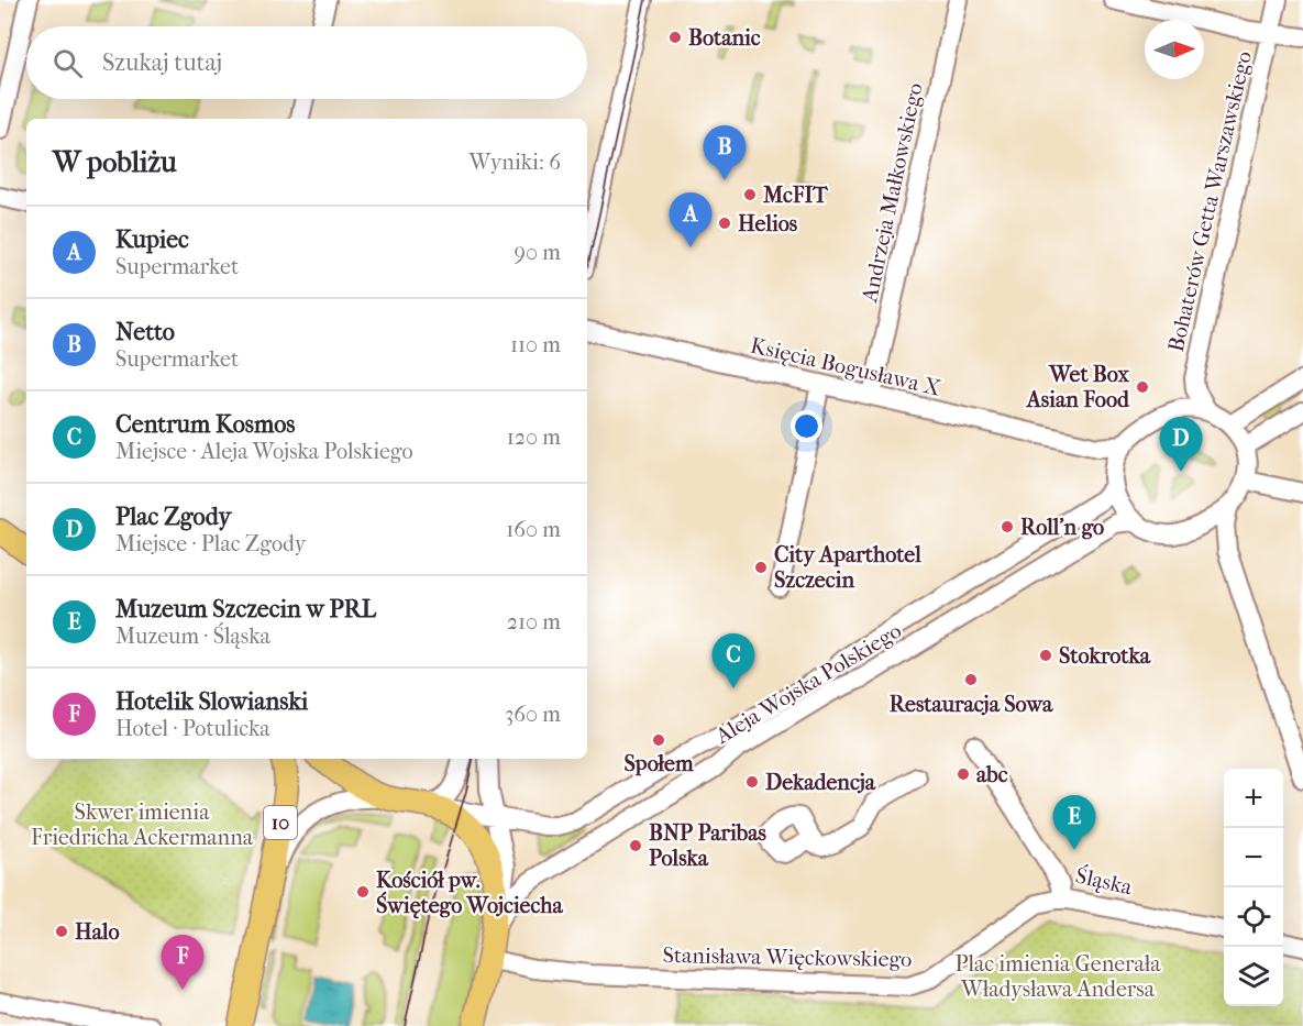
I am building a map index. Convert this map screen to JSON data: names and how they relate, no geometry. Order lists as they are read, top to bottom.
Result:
{
  "streets": {
    "main road": ["10"],
    "street": [
      "Andrzeja Małkowskiego",
      "Bohaterów Getta Warszawskiego",
      "Księcia Bogusława X",
      "Aleja Wojska Polskiego",
      "Śląska",
      "Stanisława Więckowskiego"
    ]
  },
  "crossings": [
    ["Andrzeja Małkowskiego", "Księcia Bogusława X"],
    ["Bohaterów Getta Warszawskiego", "Księcia Bogusława X"],
    ["Bohaterów Getta Warszawskiego", "Aleja Wojska Polskiego"],
    ["Księcia Bogusława X", "Aleja Wojska Polskiego"],
    ["Śląska", "Stanisława Więckowskiego"]
  ],
  "parks": ["Skwer imienia Friedricha Ackermanna", "Plac imienia Generała Władysława Andersa"],
  "places": [
    "Botanic",
    "McFIT",
    "Helios",
    "Wet Box Asian Food",
    "Roll'n go",
    "City Aparthotel Szczecin",
    "Stokrotka",
    "Restauracja Sowa",
    "Społem",
    "abc",
    "Dekadencja",
    "BNP Paribas Polska",
    "Kościół pw. Świętego Wojciecha",
    "Halo"
  ],
  "north": "right",
  "page": {
    "search": "Szukaj tutaj",
    "heading": ["W pobliżu", "Wyniki: 6"],
    "pins": [
      "B",
      "A",
      "D",
      "C",
      "E",
      "F"
    ],
    "list": [
      {
        "mark": "A",
        "name": "Kupiec",
        "note": "Supermarket",
        "value": "90 m"
      },
      {
        "mark": "B",
        "name": "Netto",
        "note": "Supermarket",
        "value": "110 m"
      },
      {
        "mark": "C",
        "name": "Centrum Kosmos",
        "note": "Miejsce · Aleja Wojska Polskiego",
        "value": "120 m"
      },
      {
        "mark": "D",
        "name": "Plac Zgody",
        "note": "Miejsce · Plac Zgody",
        "value": "160 m"
      },
      {
        "mark": "E",
        "name": "Muzeum Szczecin w PRL",
        "note": "Muzeum · Śląska",
        "value": "210 m"
      },
      {
        "mark": "F",
        "name": "Hotelik Slowianski",
        "note": "Hotel · Potulicka",
        "value": "360 m"
      }
    ],
    "map_buttons": ["+", "−"]
  }
}
